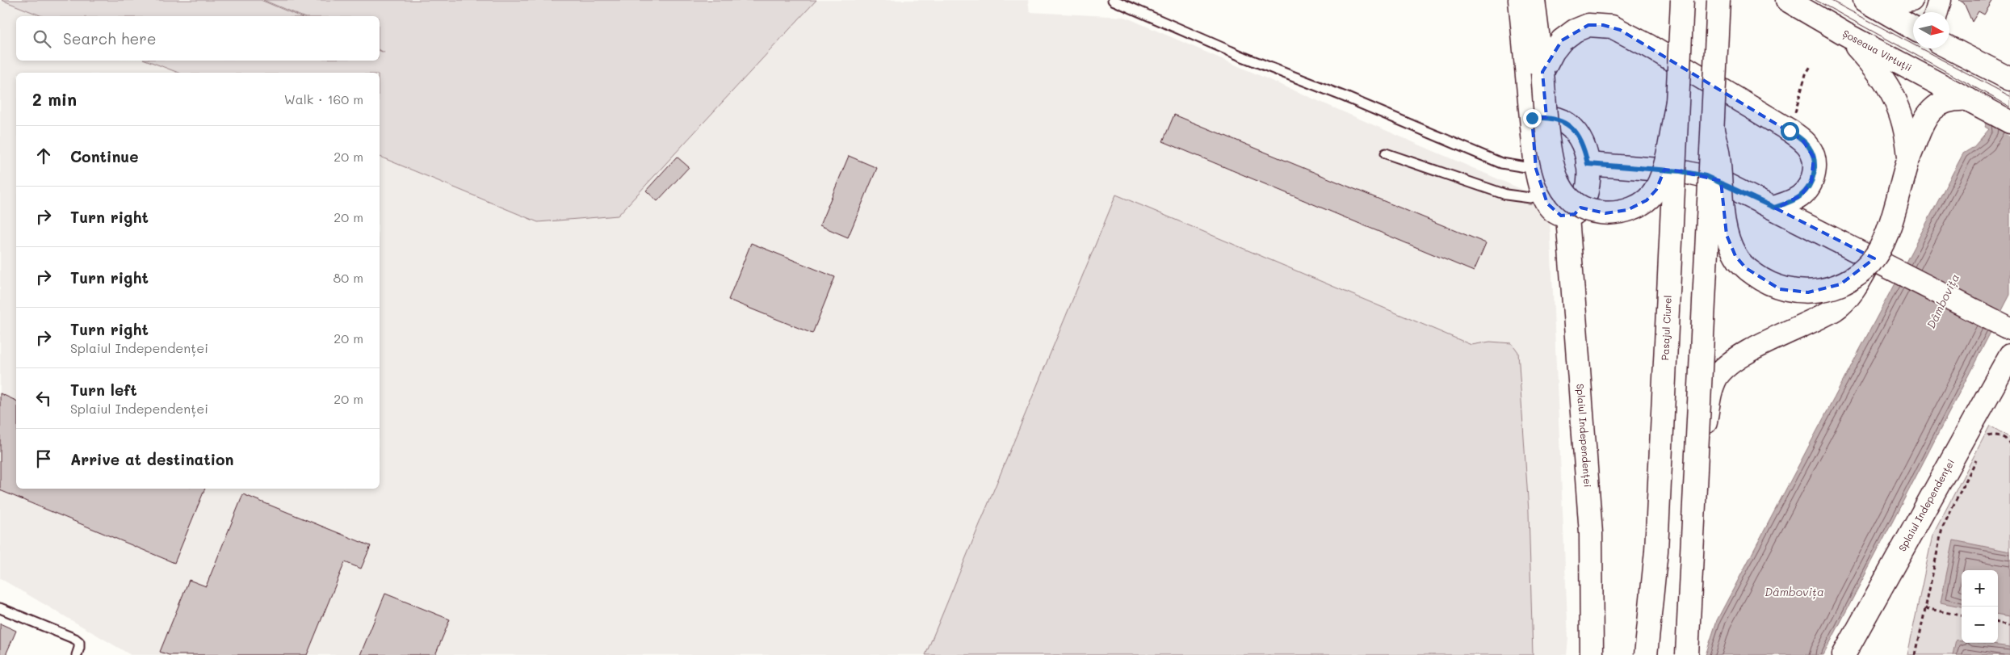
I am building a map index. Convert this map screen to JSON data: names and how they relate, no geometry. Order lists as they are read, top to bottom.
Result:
{
  "streets": {
    "main road": ["Șoseaua Virtuții", "Pasajul Ciurel", "Splaiul Independenței"]
  },
  "water": ["Dâmbovița"],
  "north": "right",
  "page": {
    "search": "Search here",
    "heading": ["2 min", "Walk · 160 m"],
    "list": [
      ["Continue", "20 m"],
      ["Turn right", "20 m"],
      ["Turn right", "80 m"],
      ["Turn right", "Splaiul Independenței", "20 m"],
      ["Turn left", "Splaiul Independenței", "20 m"],
      "Arrive at destination"
    ],
    "map_buttons": ["+", "−"]
  }
}
